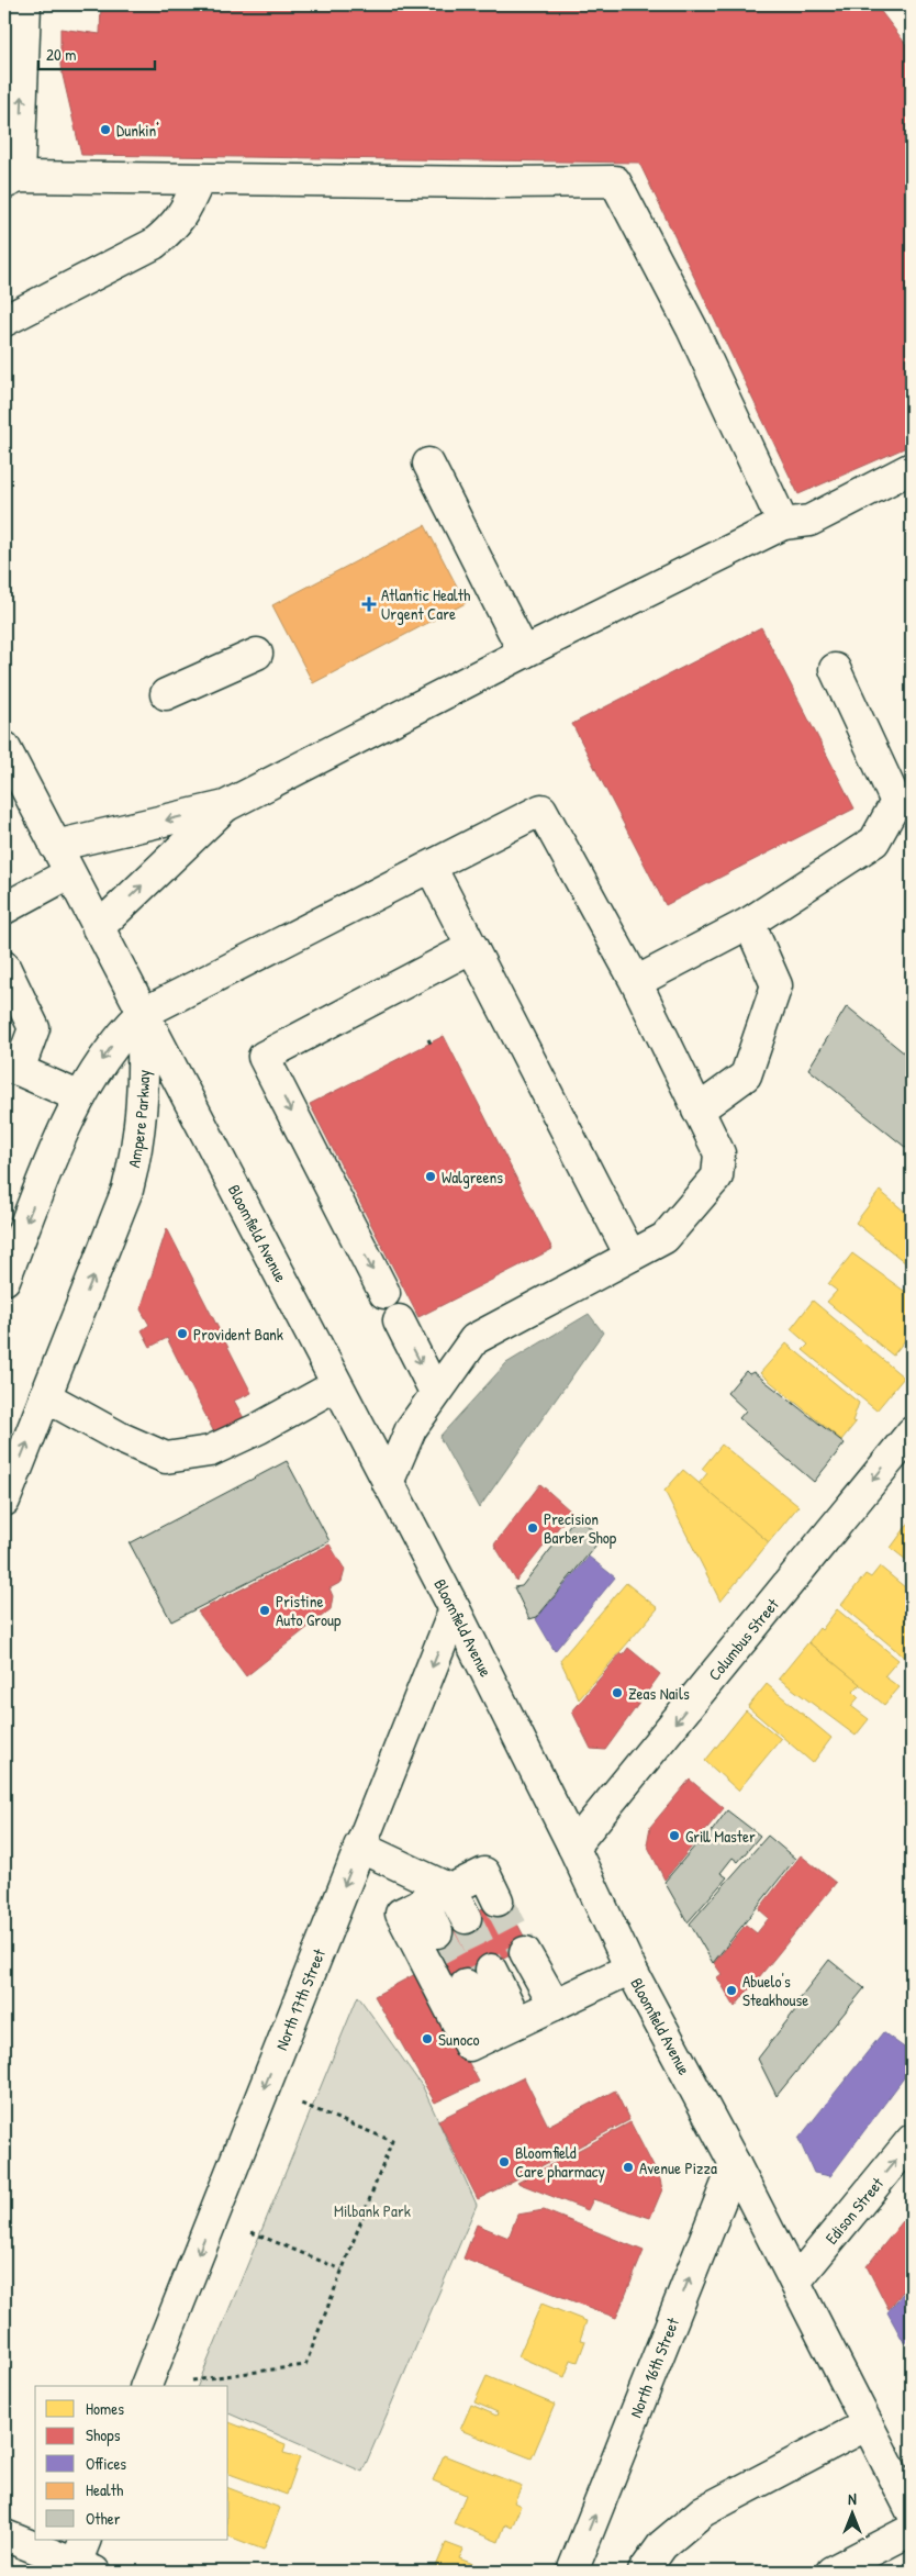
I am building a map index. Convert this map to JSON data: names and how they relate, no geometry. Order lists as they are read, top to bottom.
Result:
{
  "streets": {
    "street": [
      "Ampere Parkway",
      "Bloomfield Avenue",
      "Columbus Street",
      "North 17th Street",
      "Edison Street",
      "North 16th Street"
    ]
  },
  "crossings": [
    ["Ampere Parkway", "Bloomfield Avenue"],
    ["Bloomfield Avenue", "Columbus Street"],
    ["Bloomfield Avenue", "North 17th Street"],
    ["Bloomfield Avenue", "Edison Street"],
    ["Bloomfield Avenue", "North 16th Street"]
  ],
  "one_way": [
    "Columbus Street",
    "North 17th Street",
    "Edison Street",
    "North 16th Street"
  ],
  "parks": ["Milbank Park"],
  "places": {
    "other": [
      "Dunkin'",
      "Walgreens",
      "Provident Bank",
      "Precision Barber Shop",
      "Pristine Auto Group",
      "Zeas Nails",
      "Grill Master",
      "Abuelo's Steakhouse",
      "Sunoco",
      "Bloomfield Care pharmacy",
      "Avenue Pizza"
    ],
    "health": ["Atlantic Health Urgent Care"]
  },
  "legend": [
    "Homes",
    "Shops",
    "Offices",
    "Health",
    "Other"
  ],
  "scale_bar": "20 m",
  "north": "top"
}
